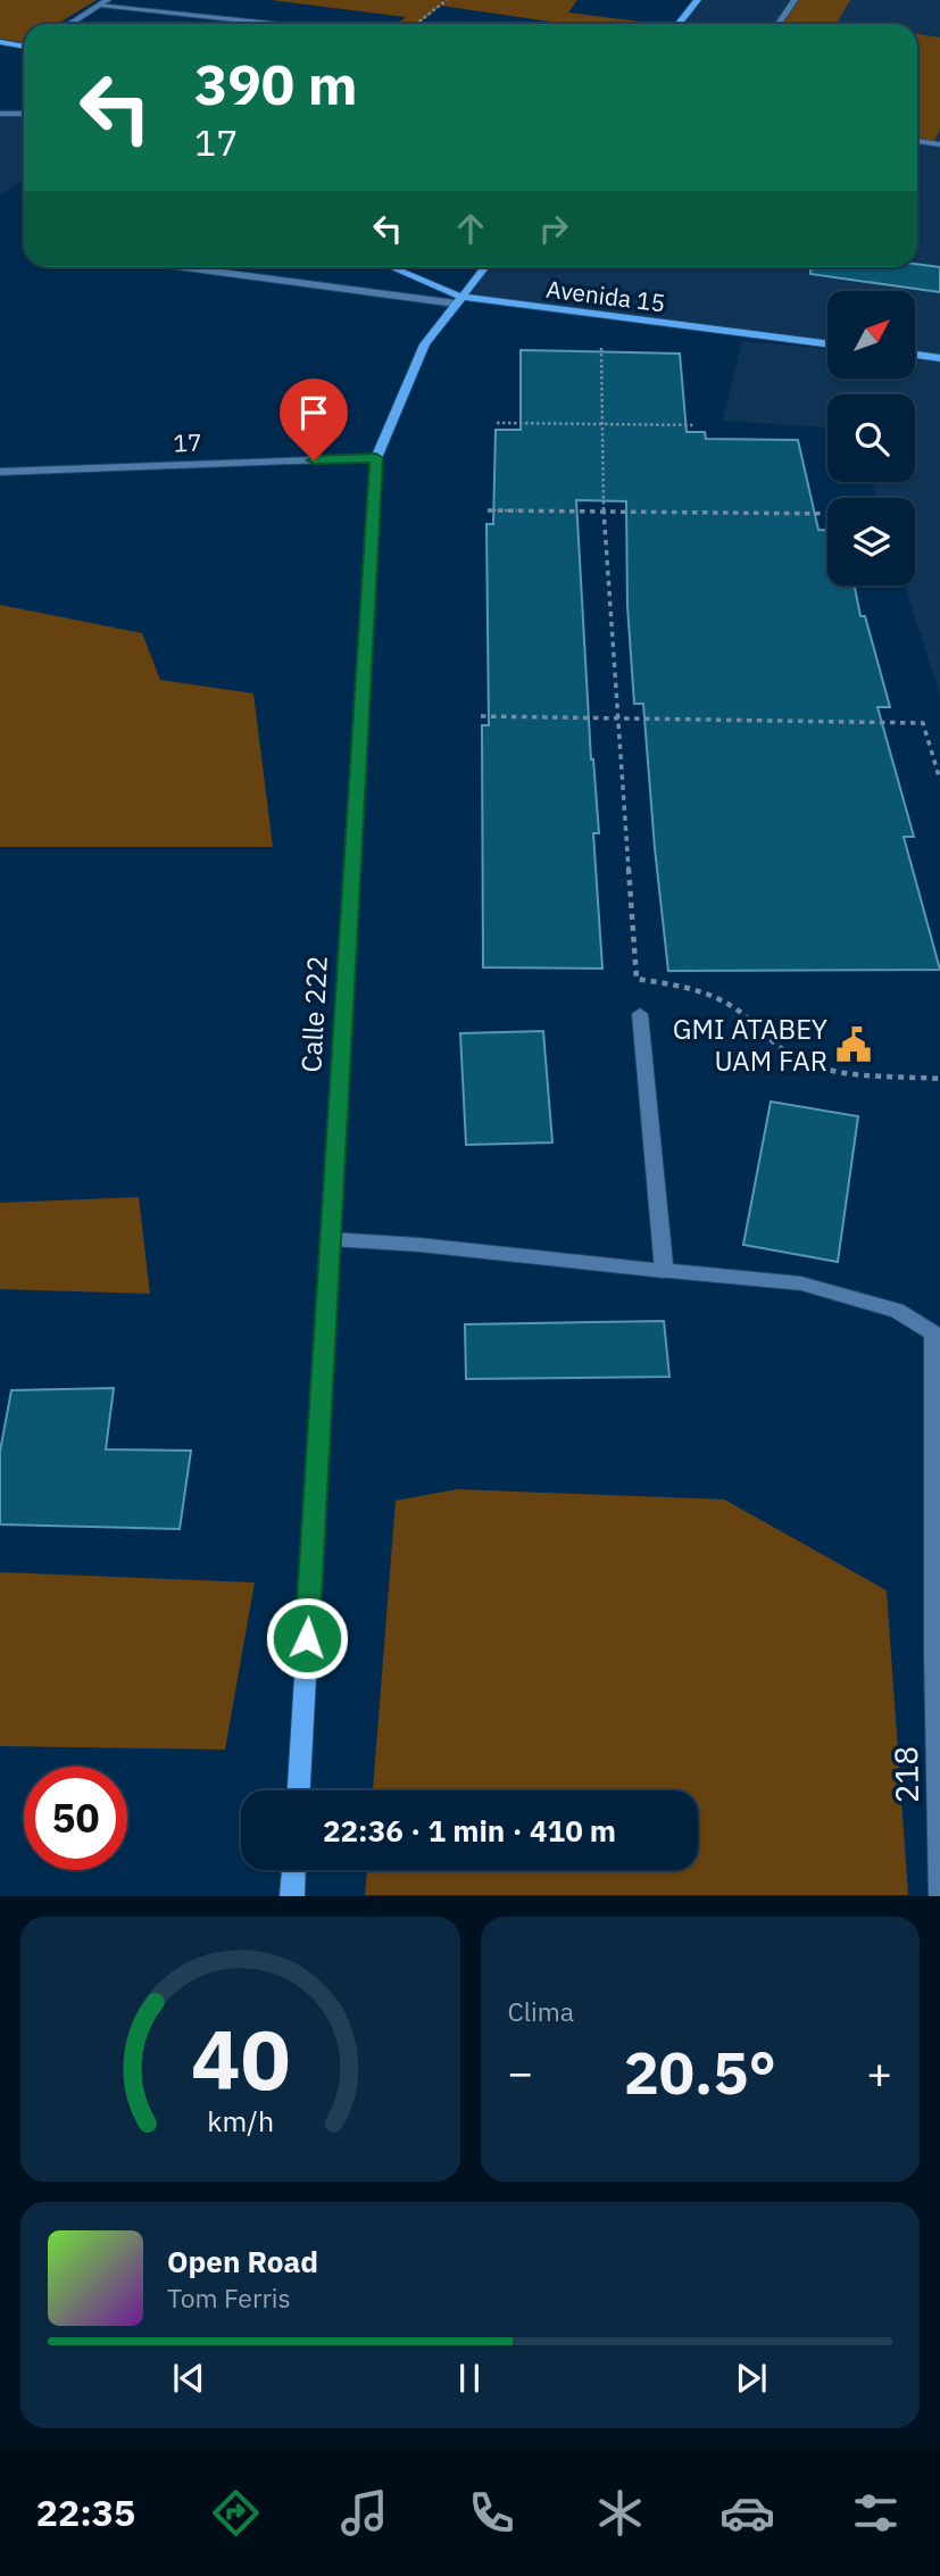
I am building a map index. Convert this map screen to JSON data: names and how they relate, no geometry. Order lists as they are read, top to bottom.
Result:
{
  "streets": {
    "main road": ["Avenida 15", "Calle 222"],
    "street": ["17", "218"]
  },
  "crossings": [
    ["Avenida 15", "Calle 222"],
    ["17", "Calle 222"]
  ],
  "places": {
    "public building": ["GMI ATABEY UAM FAR"]
  },
  "north": "top right",
  "page": {
    "turn": ["390 m", "17"],
    "limit": "50",
    "trip": "22:36 · 1 min · 410 m",
    "tile": "Clima",
    "heat": ["−", "20.5°", "+"],
    "song": ["Open Road", "Tom Ferris"],
    "tabs": "22:35",
    "gauge": ["40", "km/h"]
  }
}
